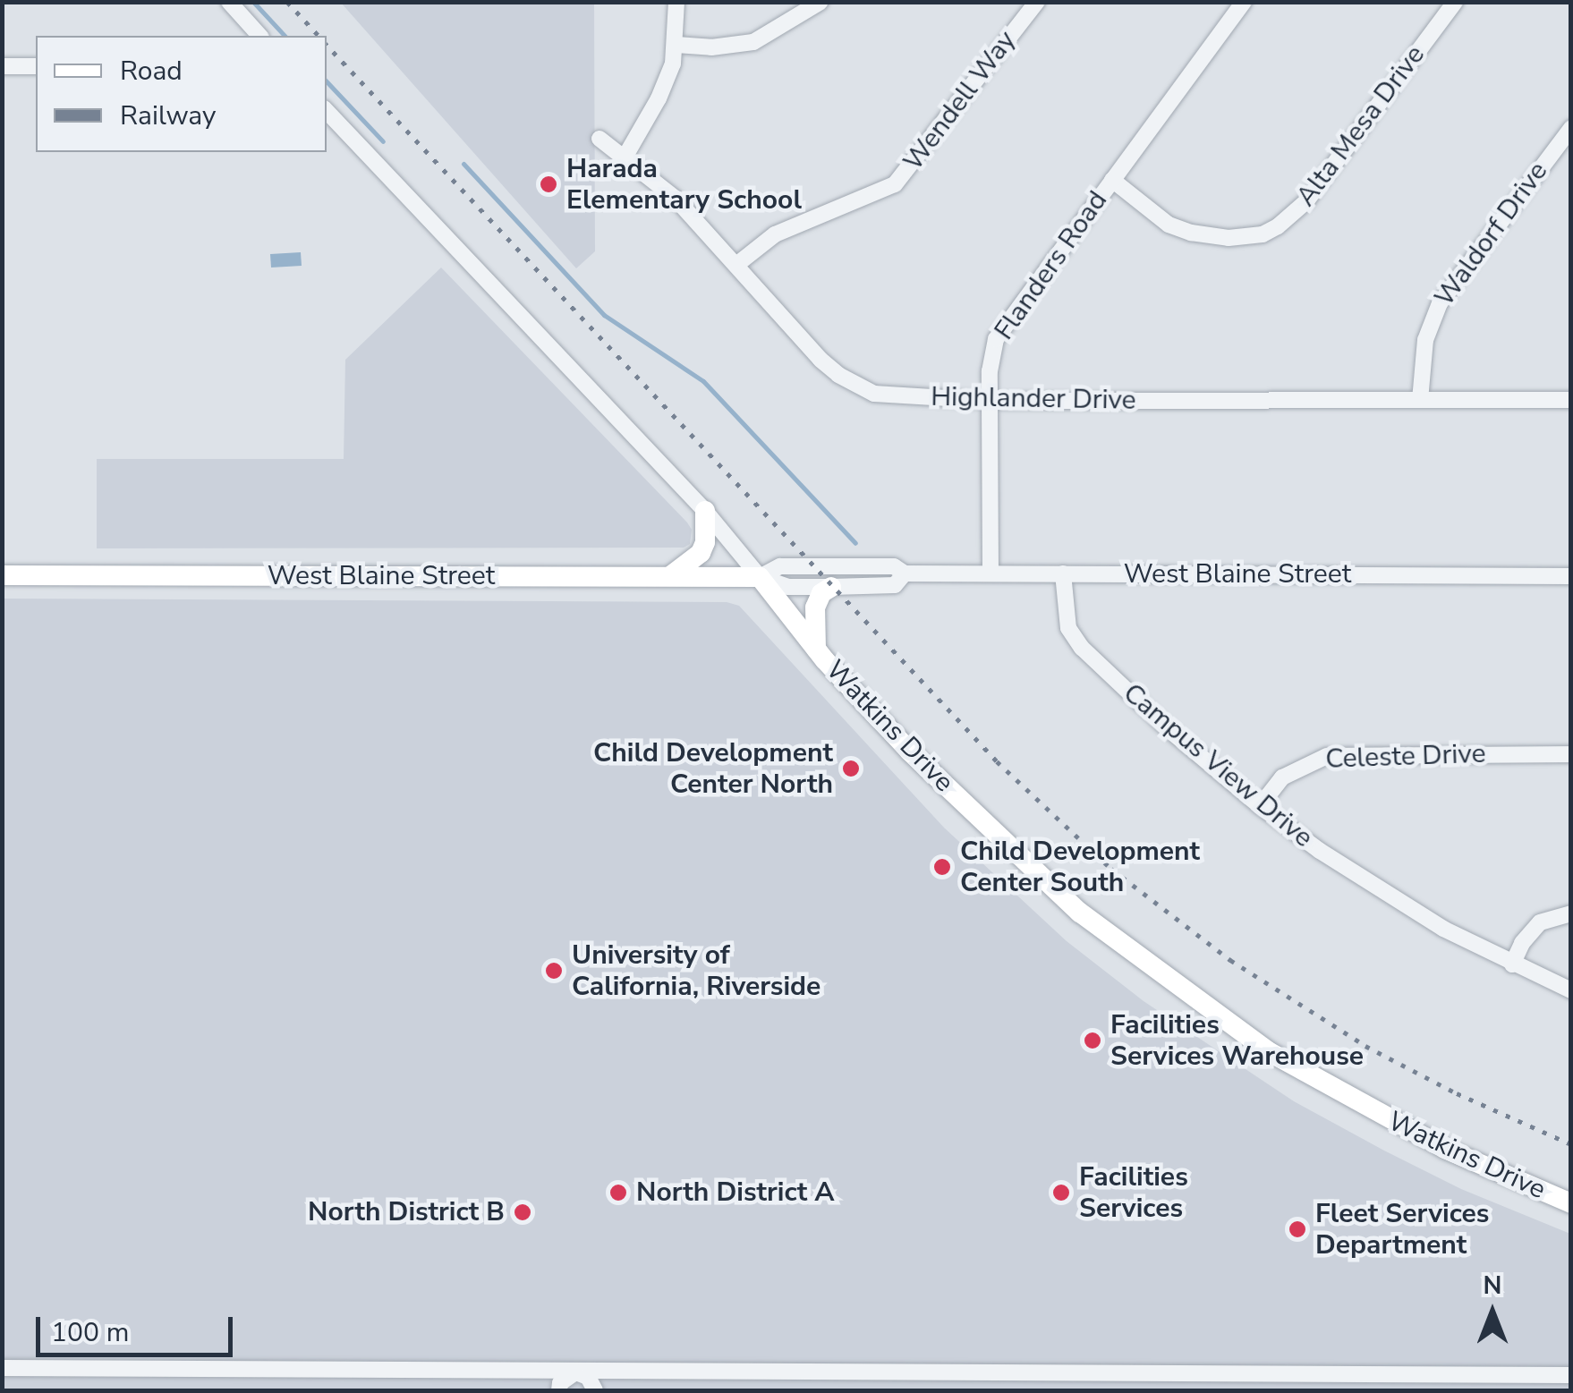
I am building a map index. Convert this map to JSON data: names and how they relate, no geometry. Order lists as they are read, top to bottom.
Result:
{
  "streets": {
    "main road": ["West Blaine Street", "Watkins Drive"],
    "street": [
      "Wendell Way",
      "Alta Mesa Drive",
      "Waldorf Drive",
      "Flanders Road",
      "Highlander Drive",
      "Celeste Drive",
      "Campus View Drive"
    ]
  },
  "crossings": [
    ["Wendell Way", "Highlander Drive"],
    ["Alta Mesa Drive", "Flanders Road"],
    ["Waldorf Drive", "Highlander Drive"],
    ["Flanders Road", "Highlander Drive"],
    ["Flanders Road", "West Blaine Street"],
    ["West Blaine Street", "Watkins Drive"],
    ["West Blaine Street", "Campus View Drive"],
    ["Celeste Drive", "Campus View Drive"]
  ],
  "places": [
    "Harada Elementary School",
    "Child Development Center North",
    "Child Development Center South",
    "University of California, Riverside",
    "Facilities Services Warehouse",
    "North District A",
    "Facilities Services",
    "North District B",
    "Fleet Services Department"
  ],
  "legend": ["Road", "Railway"],
  "scale_bar": "100 m",
  "north": "top"
}
